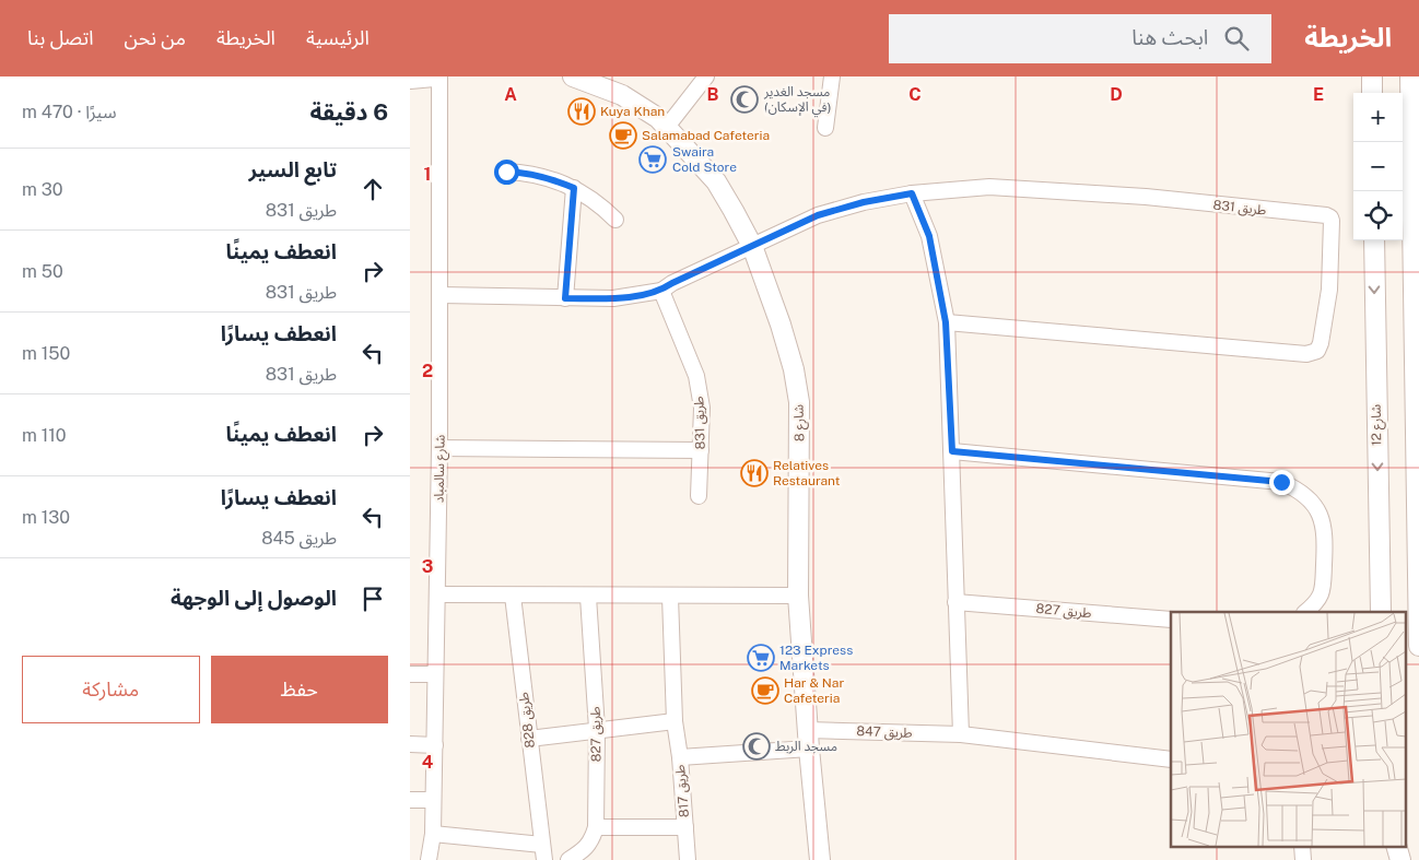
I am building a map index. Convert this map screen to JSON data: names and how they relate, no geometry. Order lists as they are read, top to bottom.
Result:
{
  "streets": {
    "street": [
      "طريق 831",
      "شارع 8",
      "شارع 12",
      "شارع سالمباد",
      "طريق 827",
      "طريق 828",
      "طريق 847",
      "طريق 817"
    ]
  },
  "crossings": [
    ["طريق 831", "شارع 8"],
    ["طريق 831", "شارع سالمباد"],
    ["شارع 8", "طريق 847"],
    ["شارع سالمباد", "طريق 828"],
    ["طريق 847", "طريق 817"]
  ],
  "places": {
    "mosque": ["مسجد الغدير (في الإسكان)", "مسجد الربط"],
    "restaurant": ["Kuya Khan", "Relatives Restaurant"],
    "cafe": ["Salamabad Cafeteria", "Har & Nar Cafeteria"],
    "supermarket": ["Swaira Cold Store", "123 Express Markets"]
  },
  "page": {
    "header": "الخريطة",
    "search": "ابحث هنا",
    "nav": [
      "الرئيسية",
      "الخريطة",
      "من نحن",
      "اتصل بنا"
    ],
    "heading": ["6 دقيقة", "سيرًا · 470 m"],
    "map_buttons": ["+", "−"],
    "list": [
      ["تابع السير", "طريق 831", "30 m"],
      ["انعطف يمينًا", "طريق 831", "50 m"],
      ["انعطف يسارًا", "طريق 831", "150 m"],
      ["انعطف يمينًا", "110 m"],
      ["انعطف يسارًا", "طريق 845", "130 m"],
      "الوصول إلى الوجهة"
    ],
    "buttons": ["حفظ", "مشاركة"]
  },
  "grid": {
    "columns": [
      "A",
      "B",
      "C",
      "D",
      "E"
    ],
    "rows": [
      "1",
      "2",
      "3",
      "4"
    ]
  }
}
